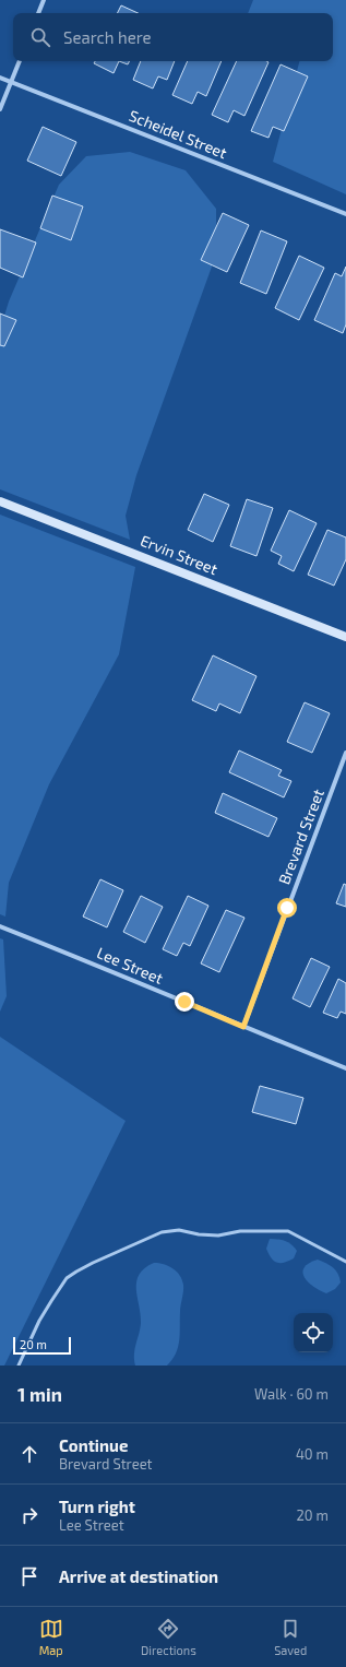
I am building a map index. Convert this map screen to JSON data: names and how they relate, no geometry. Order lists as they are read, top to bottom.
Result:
{
  "streets": {
    "street": [
      "Scheidel Street",
      "Ervin Street",
      "Brevard Street",
      "Lee Street"
    ]
  },
  "crossings": [
    ["Brevard Street", "Lee Street"]
  ],
  "scale_bar": "20 m",
  "page": {
    "search": "Search here",
    "scale": "20 m",
    "heading": ["1 min", "Walk · 60 m"],
    "list": [
      ["Continue", "Brevard Street", "40 m"],
      ["Turn right", "Lee Street", "20 m"],
      "Arrive at destination"
    ],
    "nav": ["Map", "Directions", "Saved"]
  }
}
